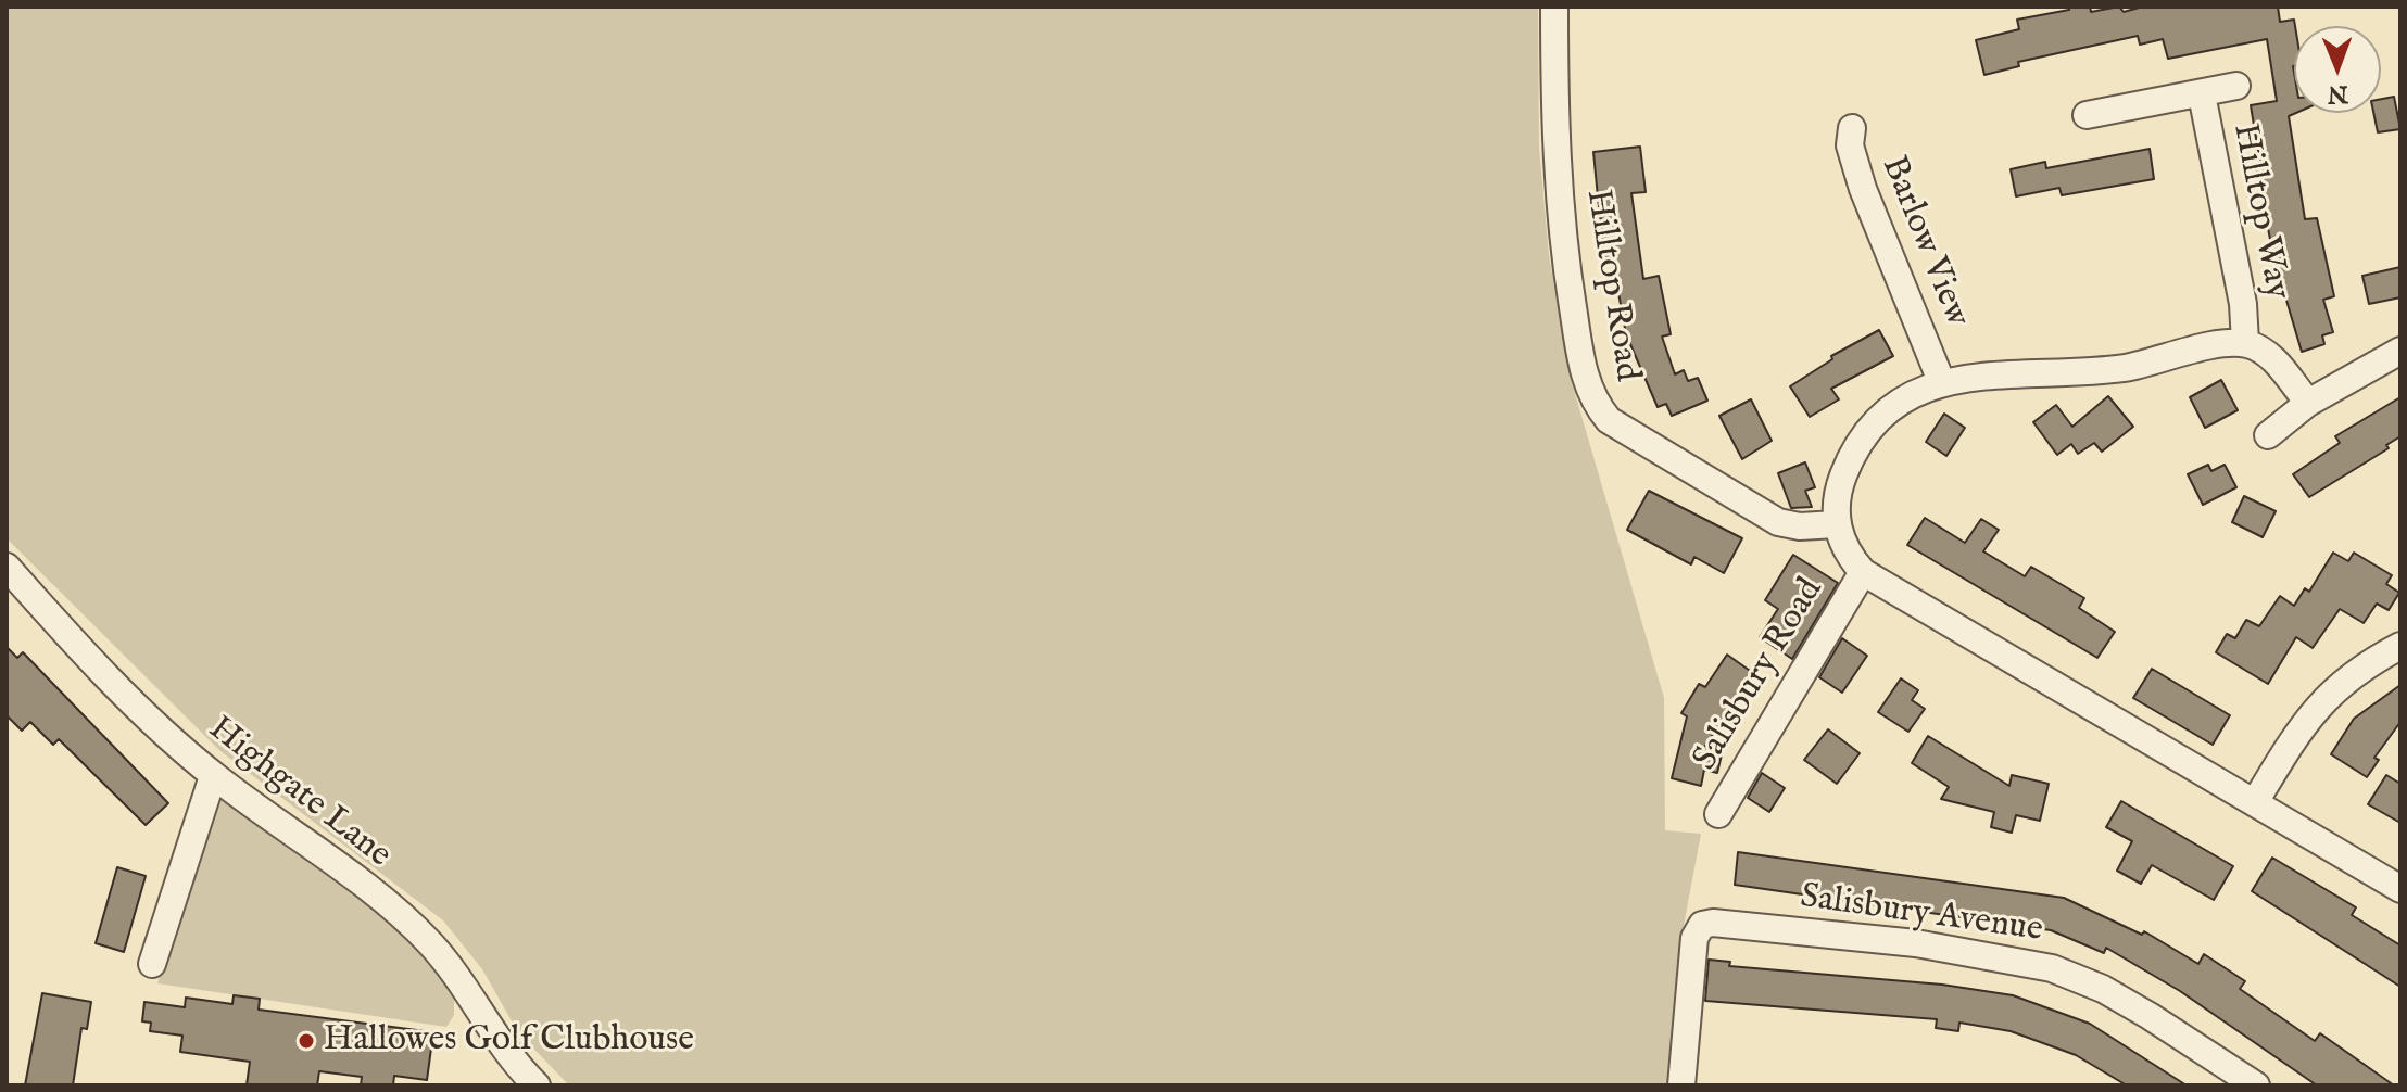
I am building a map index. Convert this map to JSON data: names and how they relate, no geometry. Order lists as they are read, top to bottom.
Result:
{
  "streets": {
    "street": [
      "Hilltop Way",
      "Barlow View",
      "Hilltop Road",
      "Salisbury Road",
      "Highgate Lane",
      "Salisbury Avenue"
    ]
  },
  "places": ["Hallowes Golf Clubhouse"],
  "north": "bottom"
}
